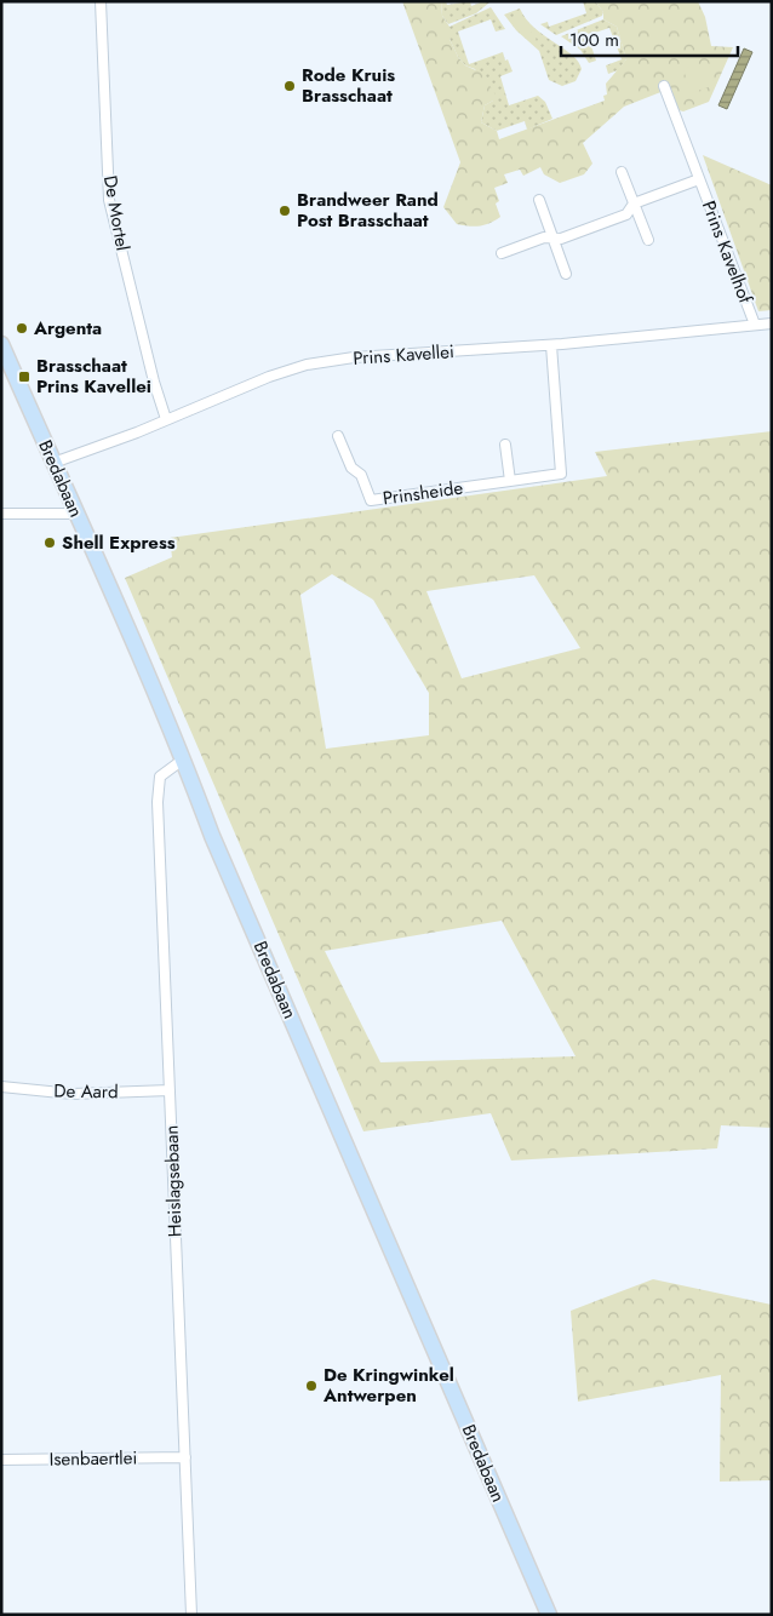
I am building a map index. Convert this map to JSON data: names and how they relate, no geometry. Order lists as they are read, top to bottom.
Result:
{
  "streets": {
    "main road": ["Bredabaan"],
    "street": [
      "De Mortel",
      "Prins Kavelhof",
      "Prins Kavellei",
      "Prinsheide",
      "De Aard",
      "Heislagsebaan",
      "Isenbaertlei"
    ]
  },
  "crossings": [
    ["De Mortel", "Prins Kavellei"],
    ["Prins Kavelhof", "Prins Kavellei"],
    ["Prins Kavellei", "Bredabaan"],
    ["Prins Kavellei", "Prinsheide"],
    ["Bredabaan", "Heislagsebaan"],
    ["De Aard", "Heislagsebaan"],
    ["Heislagsebaan", "Isenbaertlei"]
  ],
  "places": {
    "other": [
      "Rode Kruis Brasschaat",
      "Brandweer Rand Post Brasschaat",
      "Argenta",
      "Shell Express",
      "De Kringwinkel Antwerpen"
    ],
    "transit": ["Brasschaat Prins Kavellei"]
  },
  "scale_bar": "100 m"
}
